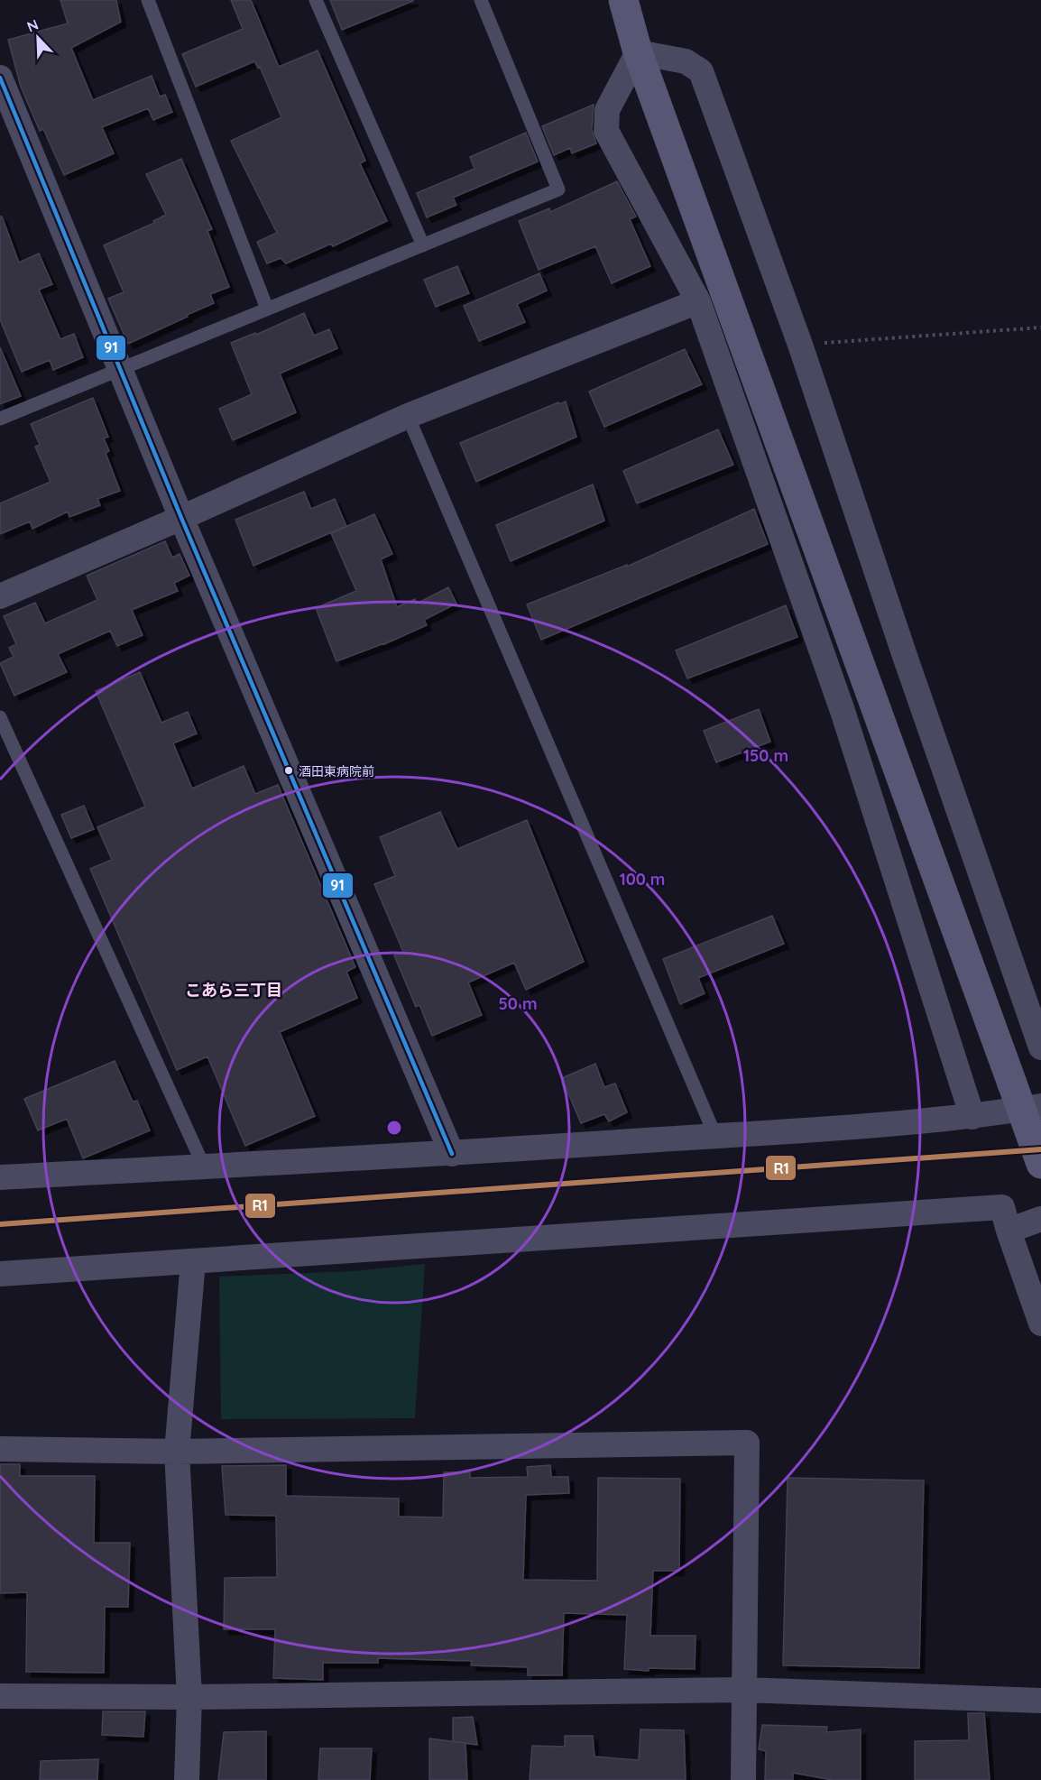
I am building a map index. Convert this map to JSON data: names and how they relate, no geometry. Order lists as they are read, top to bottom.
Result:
{
  "districts": ["こあら三丁目"],
  "places": ["酒田東病院前"],
  "lines": ["transit line 91", "transit line R1"],
  "north": "top left",
  "rings": ["150 m", "100 m", "50 m"]
}
